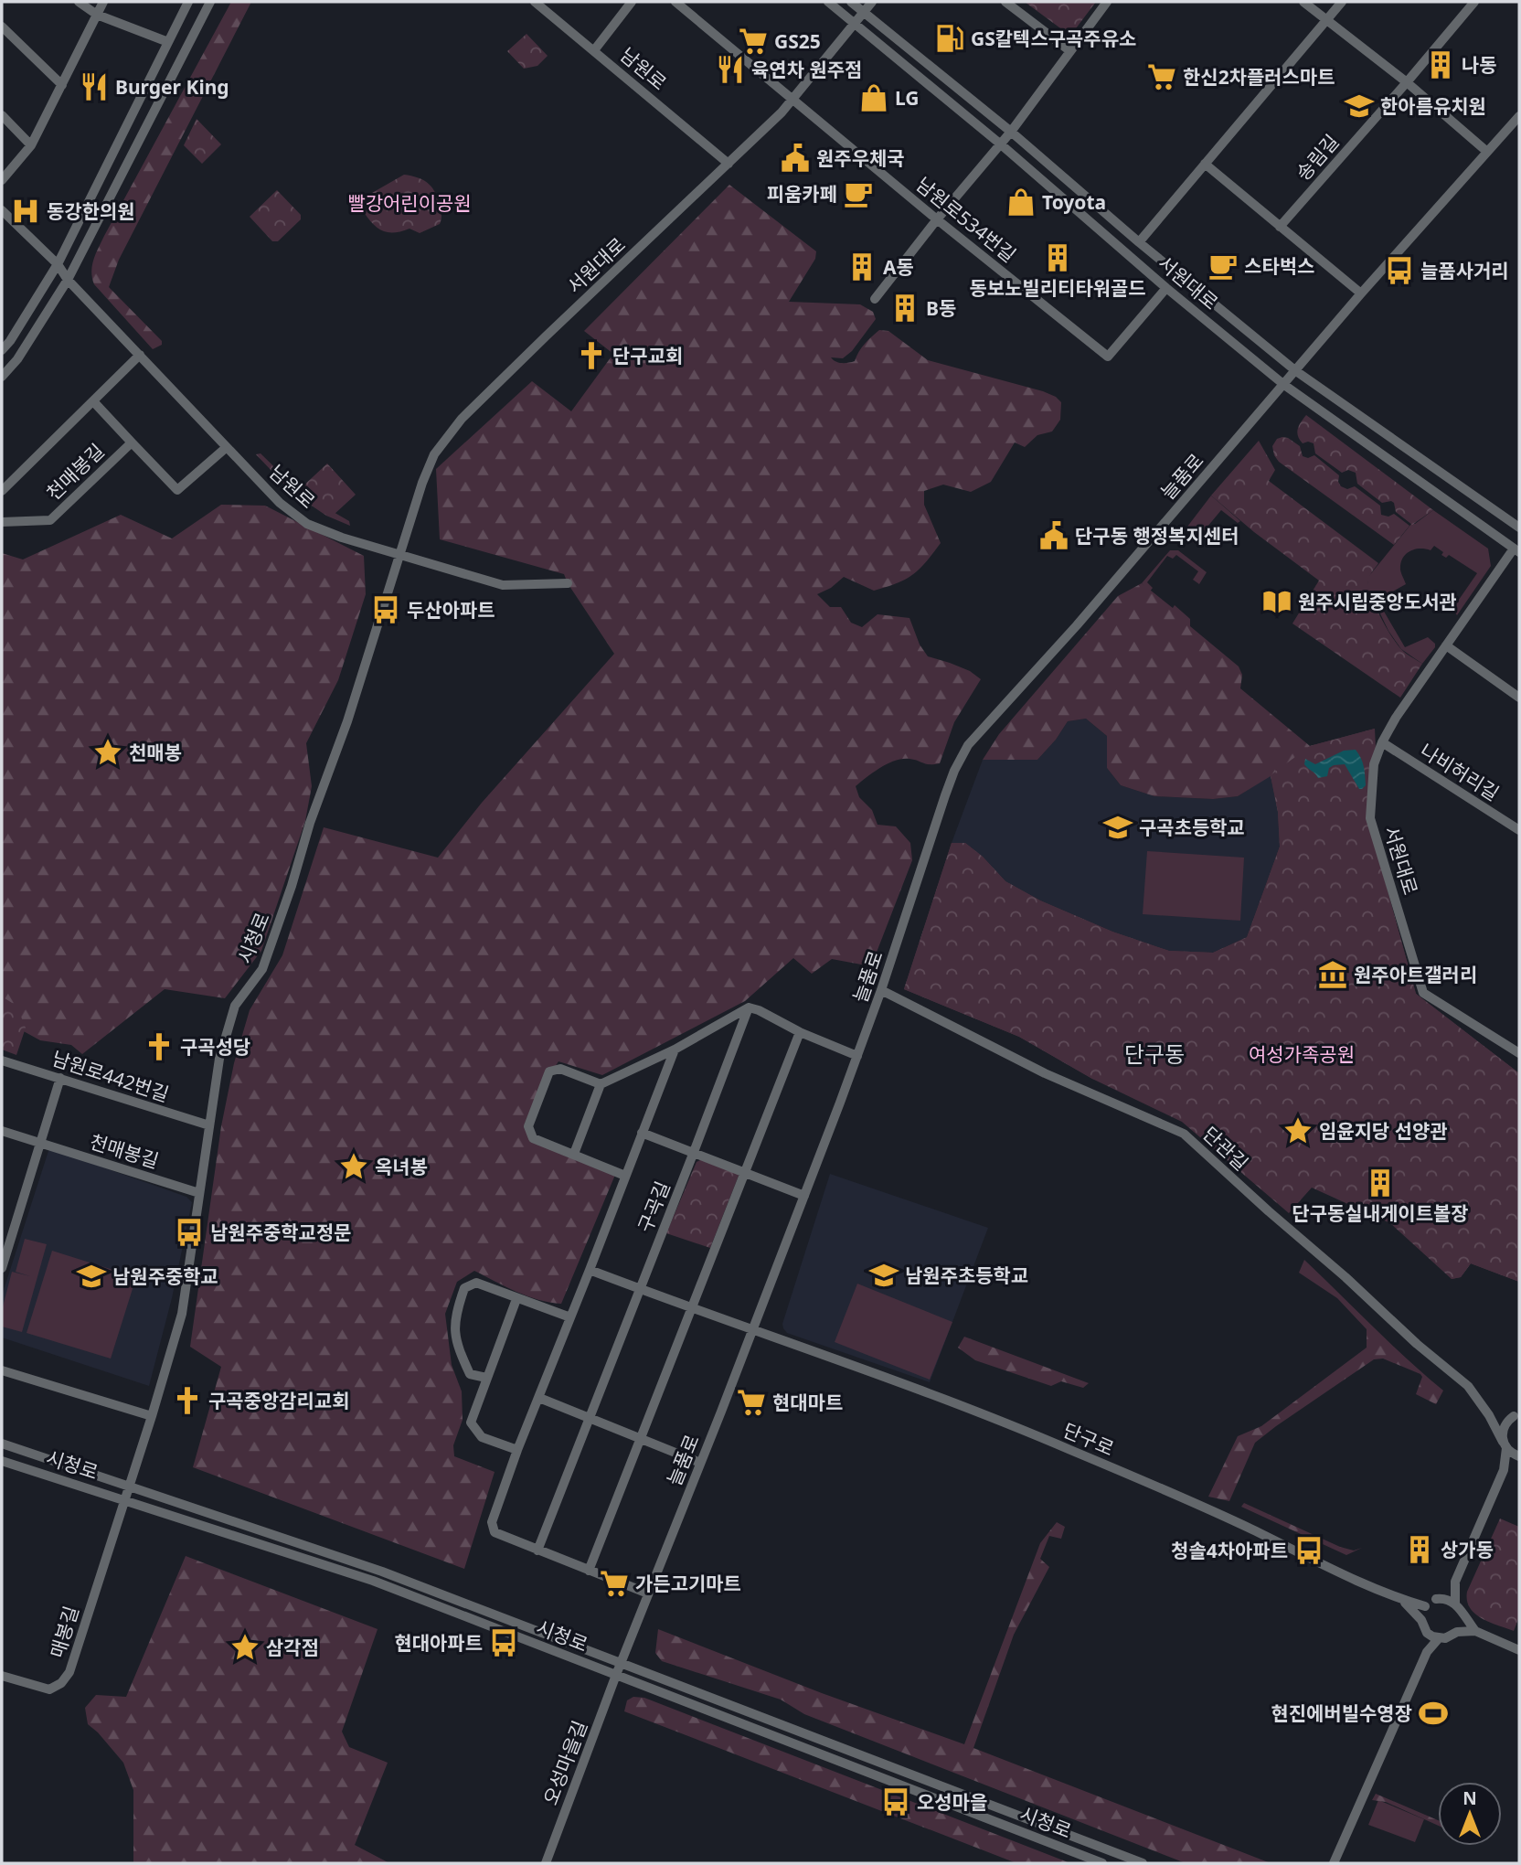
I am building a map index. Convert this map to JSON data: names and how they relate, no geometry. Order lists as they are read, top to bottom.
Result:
{
  "streets": {
    "street": [
      "남원로",
      "송림길",
      "남원로534번길",
      "서원대로",
      "천매봉길",
      "늘품로",
      "나비허리길",
      "시청로",
      "남원로442번길",
      "단관길",
      "구곡길",
      "단구로",
      "매봉길",
      "오성마을길"
    ]
  },
  "crossings": [
    ["남원로", "서원대로"],
    ["남원로", "천매봉길"],
    ["남원로", "시청로"],
    ["남원로534번길", "서원대로"],
    ["서원대로", "늘품로"],
    ["서원대로", "나비허리길"],
    ["서원대로", "시청로"],
    ["천매봉길", "시청로"],
    ["늘품로", "시청로"],
    ["늘품로", "단관길"],
    ["늘품로", "구곡길"],
    ["늘품로", "단구로"],
    ["늘품로", "오성마을길"],
    ["시청로", "남원로442번길"],
    ["시청로", "매봉길"],
    ["시청로", "오성마을길"],
    ["구곡길", "단구로"]
  ],
  "districts": ["단구동"],
  "parks": ["빨강어린이공원", "여성가족공원"],
  "places": {
    "fuel station": ["GS칼텍스구곡주유소"],
    "supermarket": [
      "GS25",
      "한신2차플러스마트",
      "현대마트",
      "가든고기마트"
    ],
    "building": [
      "나동",
      "동보노빌리티타워골드",
      "A동",
      "B동",
      "단구동실내게이트볼장",
      "상가동"
    ],
    "restaurant": ["육연차 원주점", "Burger King"],
    "shop": ["LG", "Toyota"],
    "school or university": [
      "한아름유치원",
      "구곡초등학교",
      "남원주초등학교",
      "남원주중학교"
    ],
    "public building": ["원주우체국", "단구동 행정복지센터"],
    "cafe": ["피움카페", "스타벅스"],
    "hospital": ["동강한의원"],
    "bus stop": [
      "늘품사거리",
      "두산아파트",
      "남원주중학교정문",
      "청솔4차아파트",
      "현대아파트",
      "오성마을"
    ],
    "church": ["단구교회", "구곡성당", "구곡중앙감리교회"],
    "library": ["원주시립중앙도서관"],
    "place": [
      "천매봉",
      "임윤지당 선양관",
      "옥녀봉",
      "삼각점"
    ],
    "museum": ["원주아트갤러리"],
    "sports": ["현진에버빌수영장"]
  },
  "north": "top"
}
